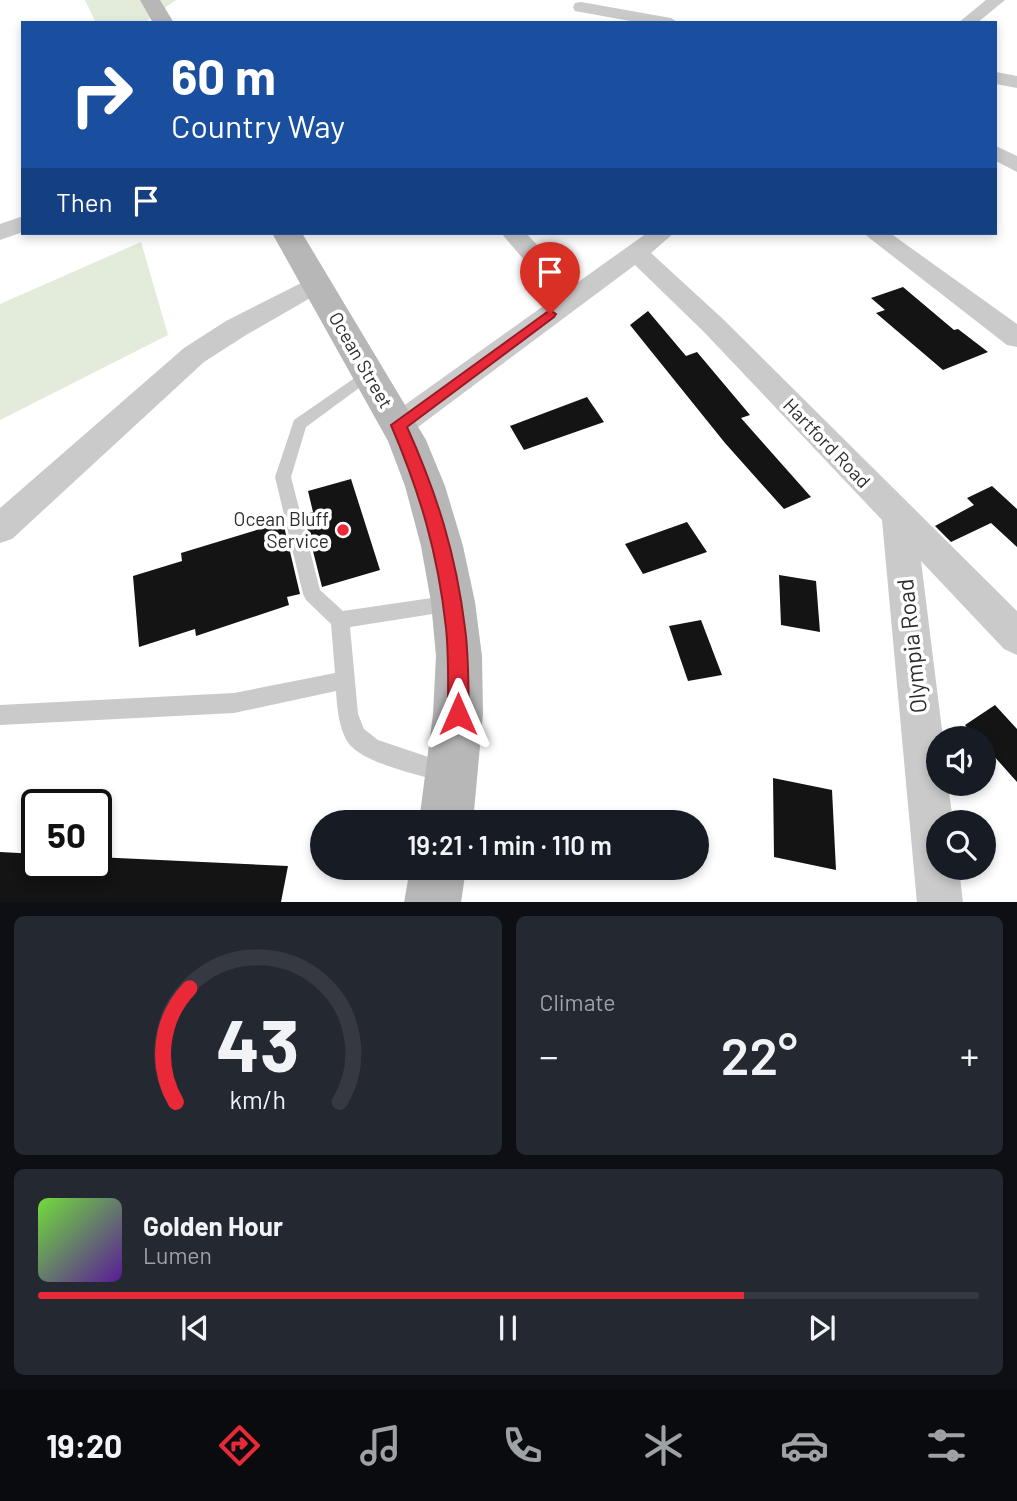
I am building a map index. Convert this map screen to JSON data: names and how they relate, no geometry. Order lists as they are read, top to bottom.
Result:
{
  "streets": {
    "main road": ["Ocean Street"],
    "street": ["Hartford Road", "Olympia Road"]
  },
  "crossings": [
    ["Hartford Road", "Olympia Road"]
  ],
  "places": ["Ocean Bluff Service"],
  "page": {
    "turn": ["60 m", "Country Way"],
    "then": "Then",
    "limit": "50",
    "trip": "19:21 · 1 min · 110 m",
    "tile": "Climate",
    "heat": ["−", "22°", "+"],
    "song": ["Golden Hour", "Lumen"],
    "tabs": "19:20",
    "gauge": ["43", "km/h"]
  }
}
